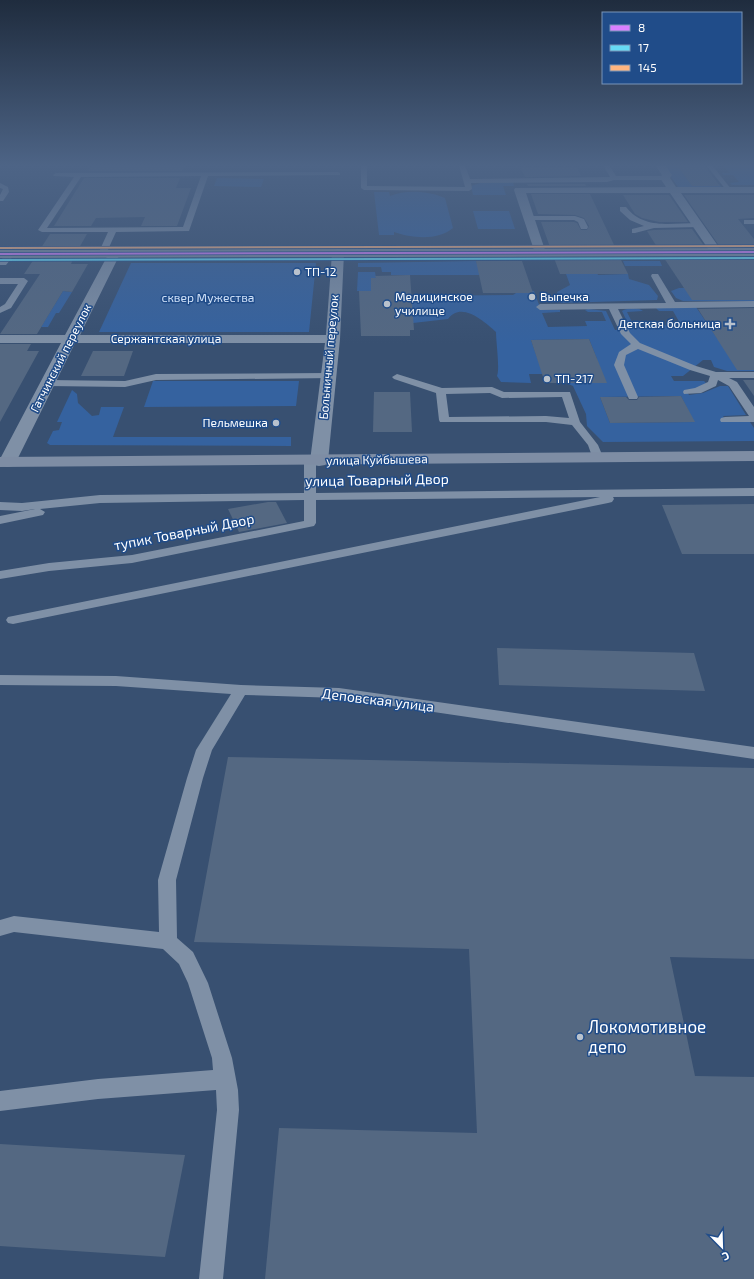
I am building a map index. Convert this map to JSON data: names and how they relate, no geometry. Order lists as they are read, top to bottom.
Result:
{
  "streets": {
    "main road": ["улица Куйбышева"],
    "street": ["Сержантская улица", "Больничный переулок", "Гатчинский переулок"],
    "lane": ["улица Товарный Двор", "тупик Товарный Двор", "Деповская улица"]
  },
  "crossings": [
    ["Сержантская улица", "Больничный переулок"],
    ["Сержантская улица", "Гатчинский переулок"],
    ["Больничный переулок", "улица Куйбышева"],
    ["Больничный переулок", "тупик Товарный Двор"],
    ["Гатчинский переулок", "улица Куйбышева"],
    ["улица Куйбышева", "тупик Товарный Двор"],
    ["улица Товарный Двор", "тупик Товарный Двор"]
  ],
  "parks": ["сквер Мужества"],
  "places": {
    "other": [
      "ТП-12",
      "Выпечка",
      "Медицинское училище",
      "ТП-217",
      "Пельмешка",
      "Локомотивное депо"
    ],
    "health": ["Детская больница"]
  },
  "lines": ["transit line 145", "transit line 8", "transit line 17"],
  "legend": ["8", "17", "145"],
  "north": "bottom right"
}
